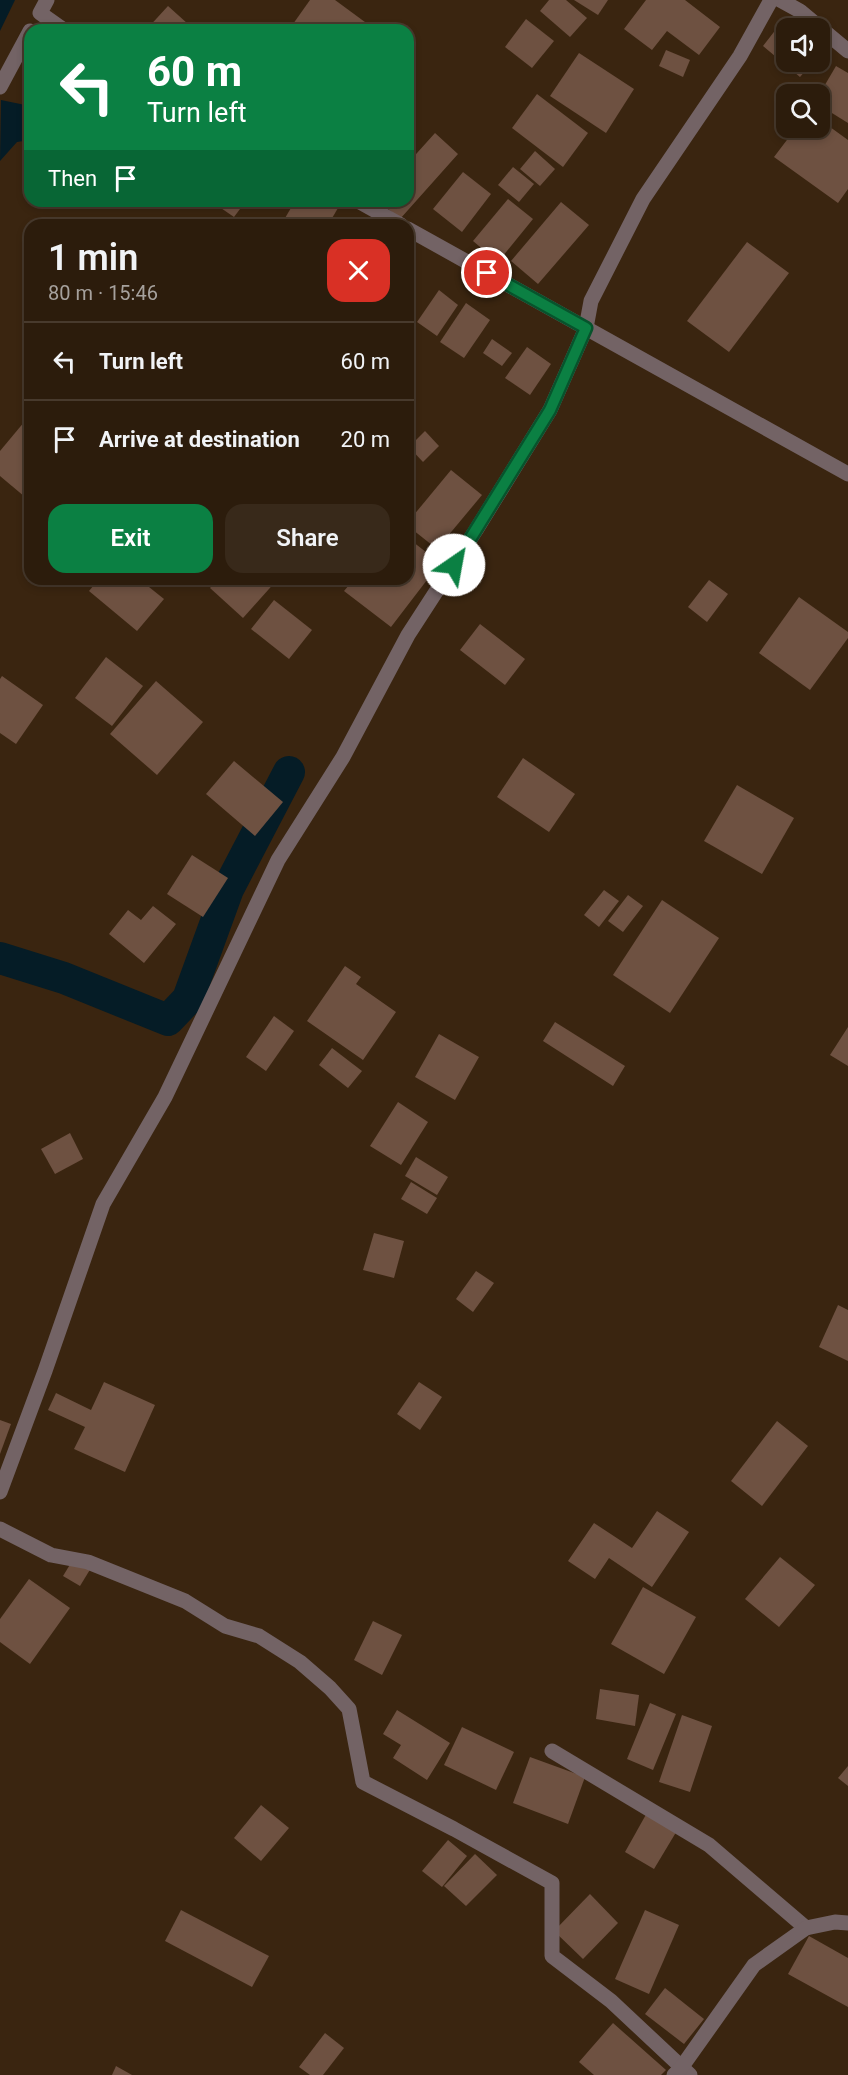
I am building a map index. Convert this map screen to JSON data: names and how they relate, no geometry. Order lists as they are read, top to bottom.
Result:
{
  "page": {
    "turn": ["60 m", "Turn left"],
    "then": "Then",
    "heading": ["1 min", "80 m · 15:46"],
    "list": [
      {
        "name": "Turn left",
        "value": "60 m"
      },
      {
        "name": "Arrive at destination",
        "value": "20 m"
      }
    ],
    "buttons": ["Exit", "Share"]
  }
}
